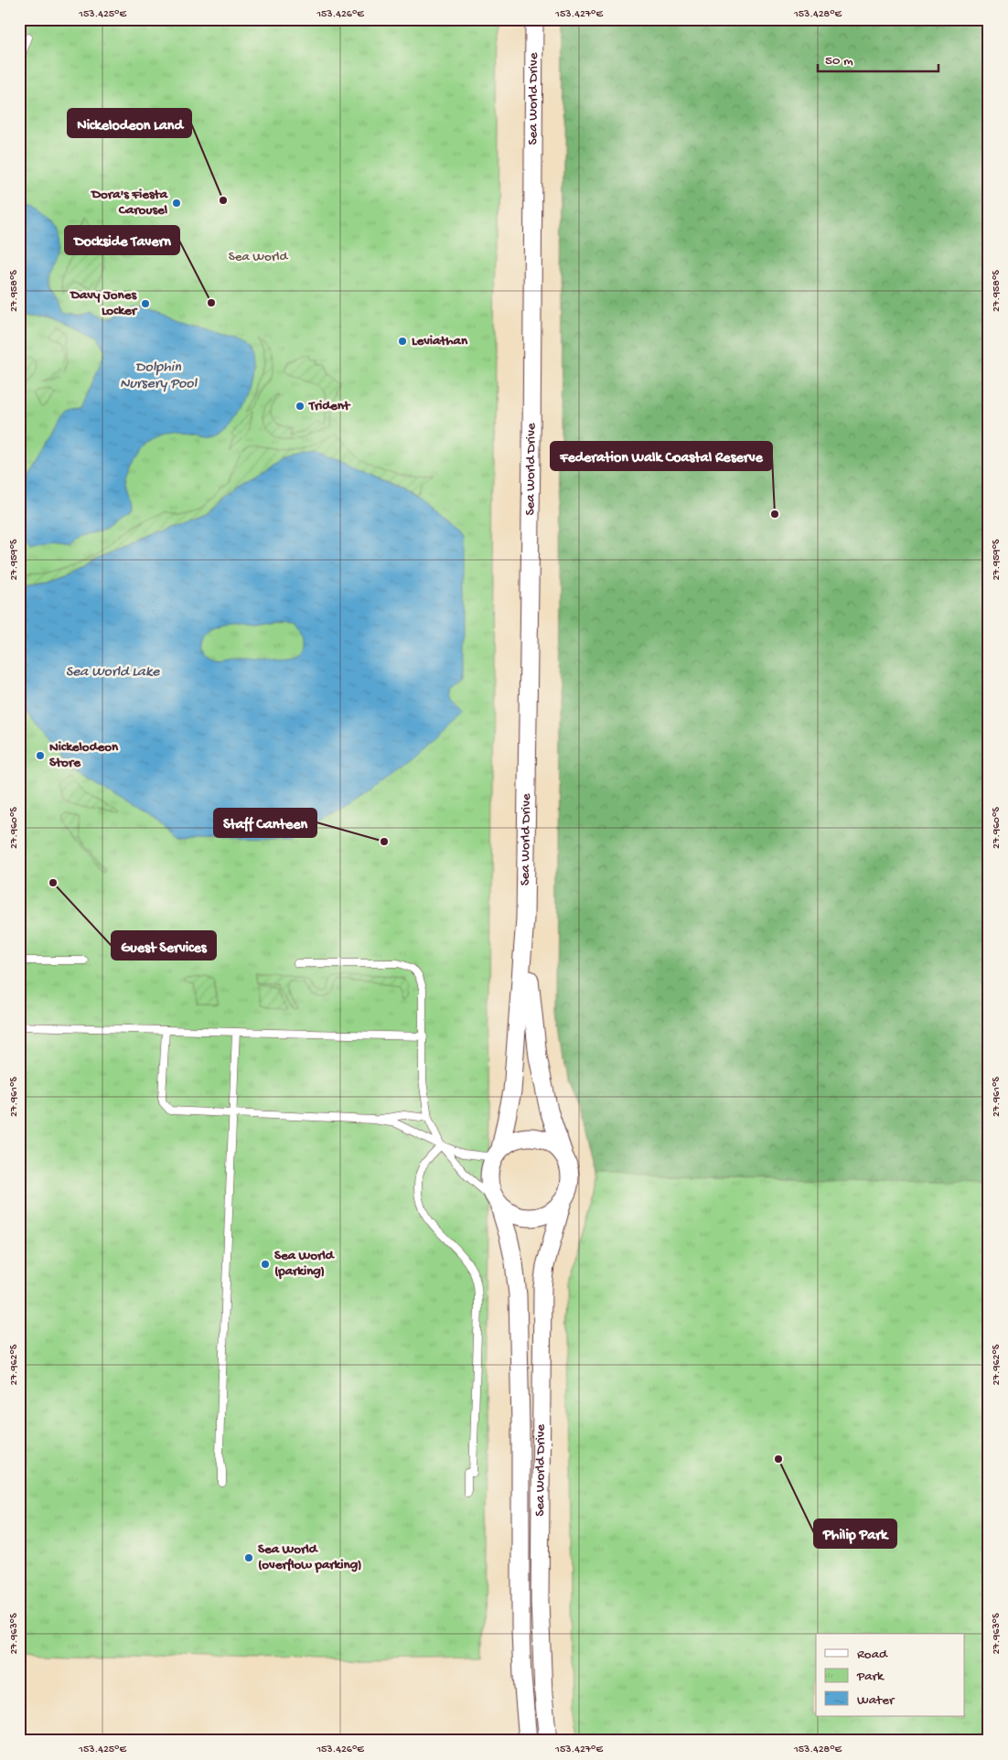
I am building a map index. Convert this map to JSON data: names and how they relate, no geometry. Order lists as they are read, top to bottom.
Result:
{
  "streets": {
    "street": ["Sea World Drive"]
  },
  "water": ["Dolphin Nursery Pool", "Sea World Lake"],
  "parks": ["Sea World"],
  "places": [
    "Nickelodeon Land",
    "Dora's Fiesta Carousel",
    "Dockside Tavern",
    "Davy Jones Locker",
    "Leviathan",
    "Trident",
    "Federation Walk Coastal Reserve",
    "Nickelodeon Store",
    "Staff Canteen",
    "Guest Services",
    "Sea World (parking)",
    "Philip Park",
    "Sea World (overflow parking)"
  ],
  "legend": ["Road", "Park", "Water"],
  "scale_bar": "50 m",
  "coordinates": [
    "153.425°E",
    "153.426°E",
    "153.427°E",
    "153.428°E",
    "27.958°S",
    "27.959°S",
    "27.960°S",
    "27.961°S",
    "27.962°S",
    "27.963°S"
  ]
}
